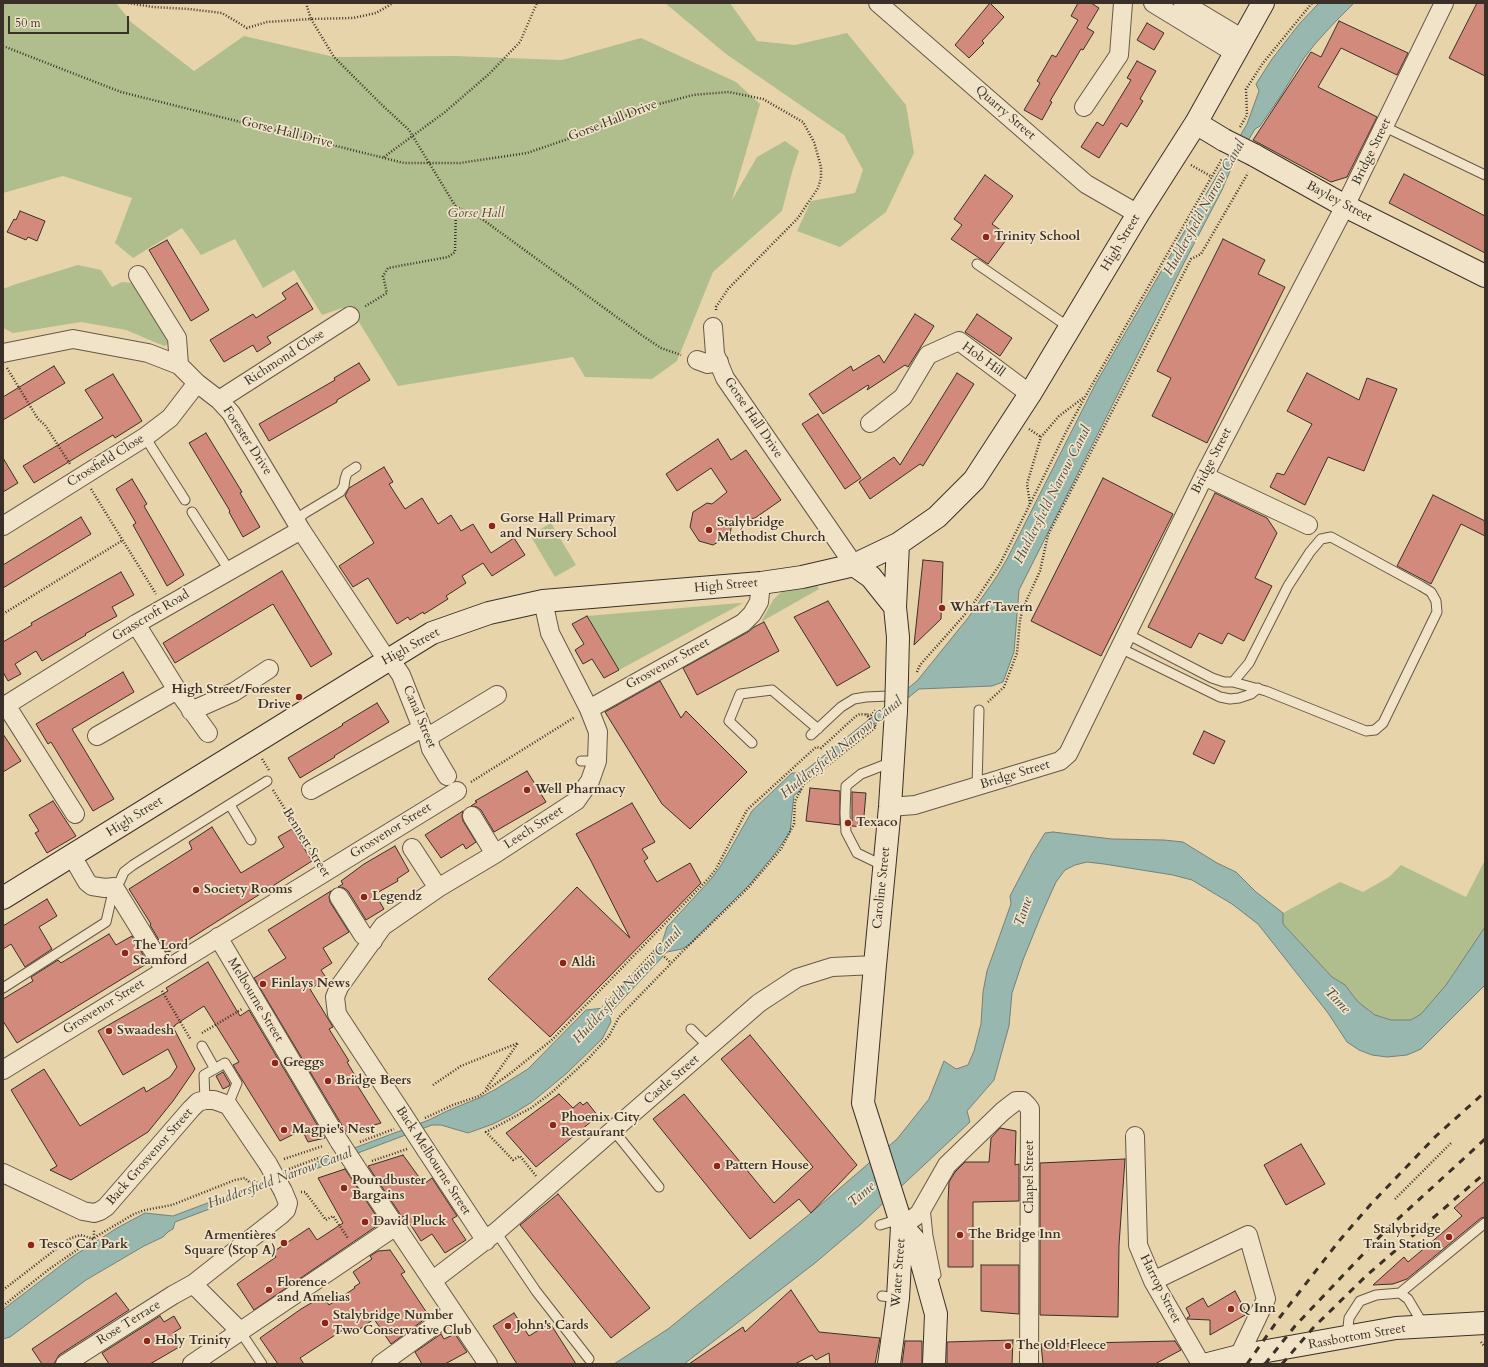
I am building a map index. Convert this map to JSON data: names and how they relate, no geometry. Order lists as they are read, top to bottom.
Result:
{
  "streets": {
    "main road": [
      "Bayley Street",
      "High Street",
      "Caroline Street",
      "Water Street",
      "Rassbottom Street"
    ],
    "street": [
      "Quarry Street",
      "Gorse Hall Drive",
      "Bridge Street",
      "Richmond Close",
      "Hob Hill",
      "Forester Drive",
      "Crossfield Close",
      "Grasscroft Road",
      "Grosvenor Street",
      "Canal Street",
      "Leech Street",
      "Melbourne Street",
      "Castle Street",
      "Back Grosvenor Street",
      "Back Melbourne Street",
      "Chapel Street",
      "Harrop Street",
      "Rose Terrace"
    ],
    "path": ["Bennett Street"]
  },
  "crossings": [
    ["Quarry Street", "High Street"],
    ["Gorse Hall Drive", "High Street"],
    ["Bridge Street", "Bayley Street"],
    ["Bridge Street", "Caroline Street"],
    ["Bayley Street", "High Street"],
    ["High Street", "Hob Hill"],
    ["High Street", "Forester Drive"],
    ["High Street", "Grosvenor Street"],
    ["High Street", "Canal Street"],
    ["High Street", "Leech Street"],
    ["High Street", "Caroline Street"],
    ["Richmond Close", "Forester Drive"],
    ["Forester Drive", "Crossfield Close"],
    ["Forester Drive", "Grasscroft Road"],
    ["Forester Drive", "Canal Street"],
    ["Grosvenor Street", "Canal Street"],
    ["Grosvenor Street", "Leech Street"],
    ["Grosvenor Street", "Bennett Street"],
    ["Grosvenor Street", "Melbourne Street"],
    ["Leech Street", "Back Melbourne Street"],
    ["Caroline Street", "Castle Street"],
    ["Caroline Street", "Water Street"],
    ["Melbourne Street", "Castle Street"],
    ["Castle Street", "Back Melbourne Street"],
    ["Chapel Street", "Water Street"]
  ],
  "water": ["Huddersfield Narrow Canal", "Tame"],
  "parks": ["Gorse Hall"],
  "places": [
    "Trinity School",
    "Gorse Hall Primary and Nursery School",
    "Stalybridge Methodist Church",
    "Wharf Tavern",
    "High Street/Forester Drive",
    "Well Pharmacy",
    "Texaco",
    "Society Rooms",
    "Legendz",
    "The Lord Stamford",
    "Aldi",
    "Finlays News",
    "Swaadesh",
    "Greggs",
    "Bridge Beers",
    "Phoenix City Restaurant",
    "Magpie's Nest",
    "Pattern House",
    "Poundbuster Bargains",
    "David Pluck",
    "The Bridge Inn",
    "Stalybridge Train Station",
    "Armentières Square (Stop A)",
    "Tesco Car Park",
    "Florence and Amelias",
    "Q Inn",
    "Stalybridge Number Two Conservative Club",
    "John's Cards",
    "Holy Trinity",
    "The Old Fleece"
  ],
  "scale_bar": "50 m"
}
